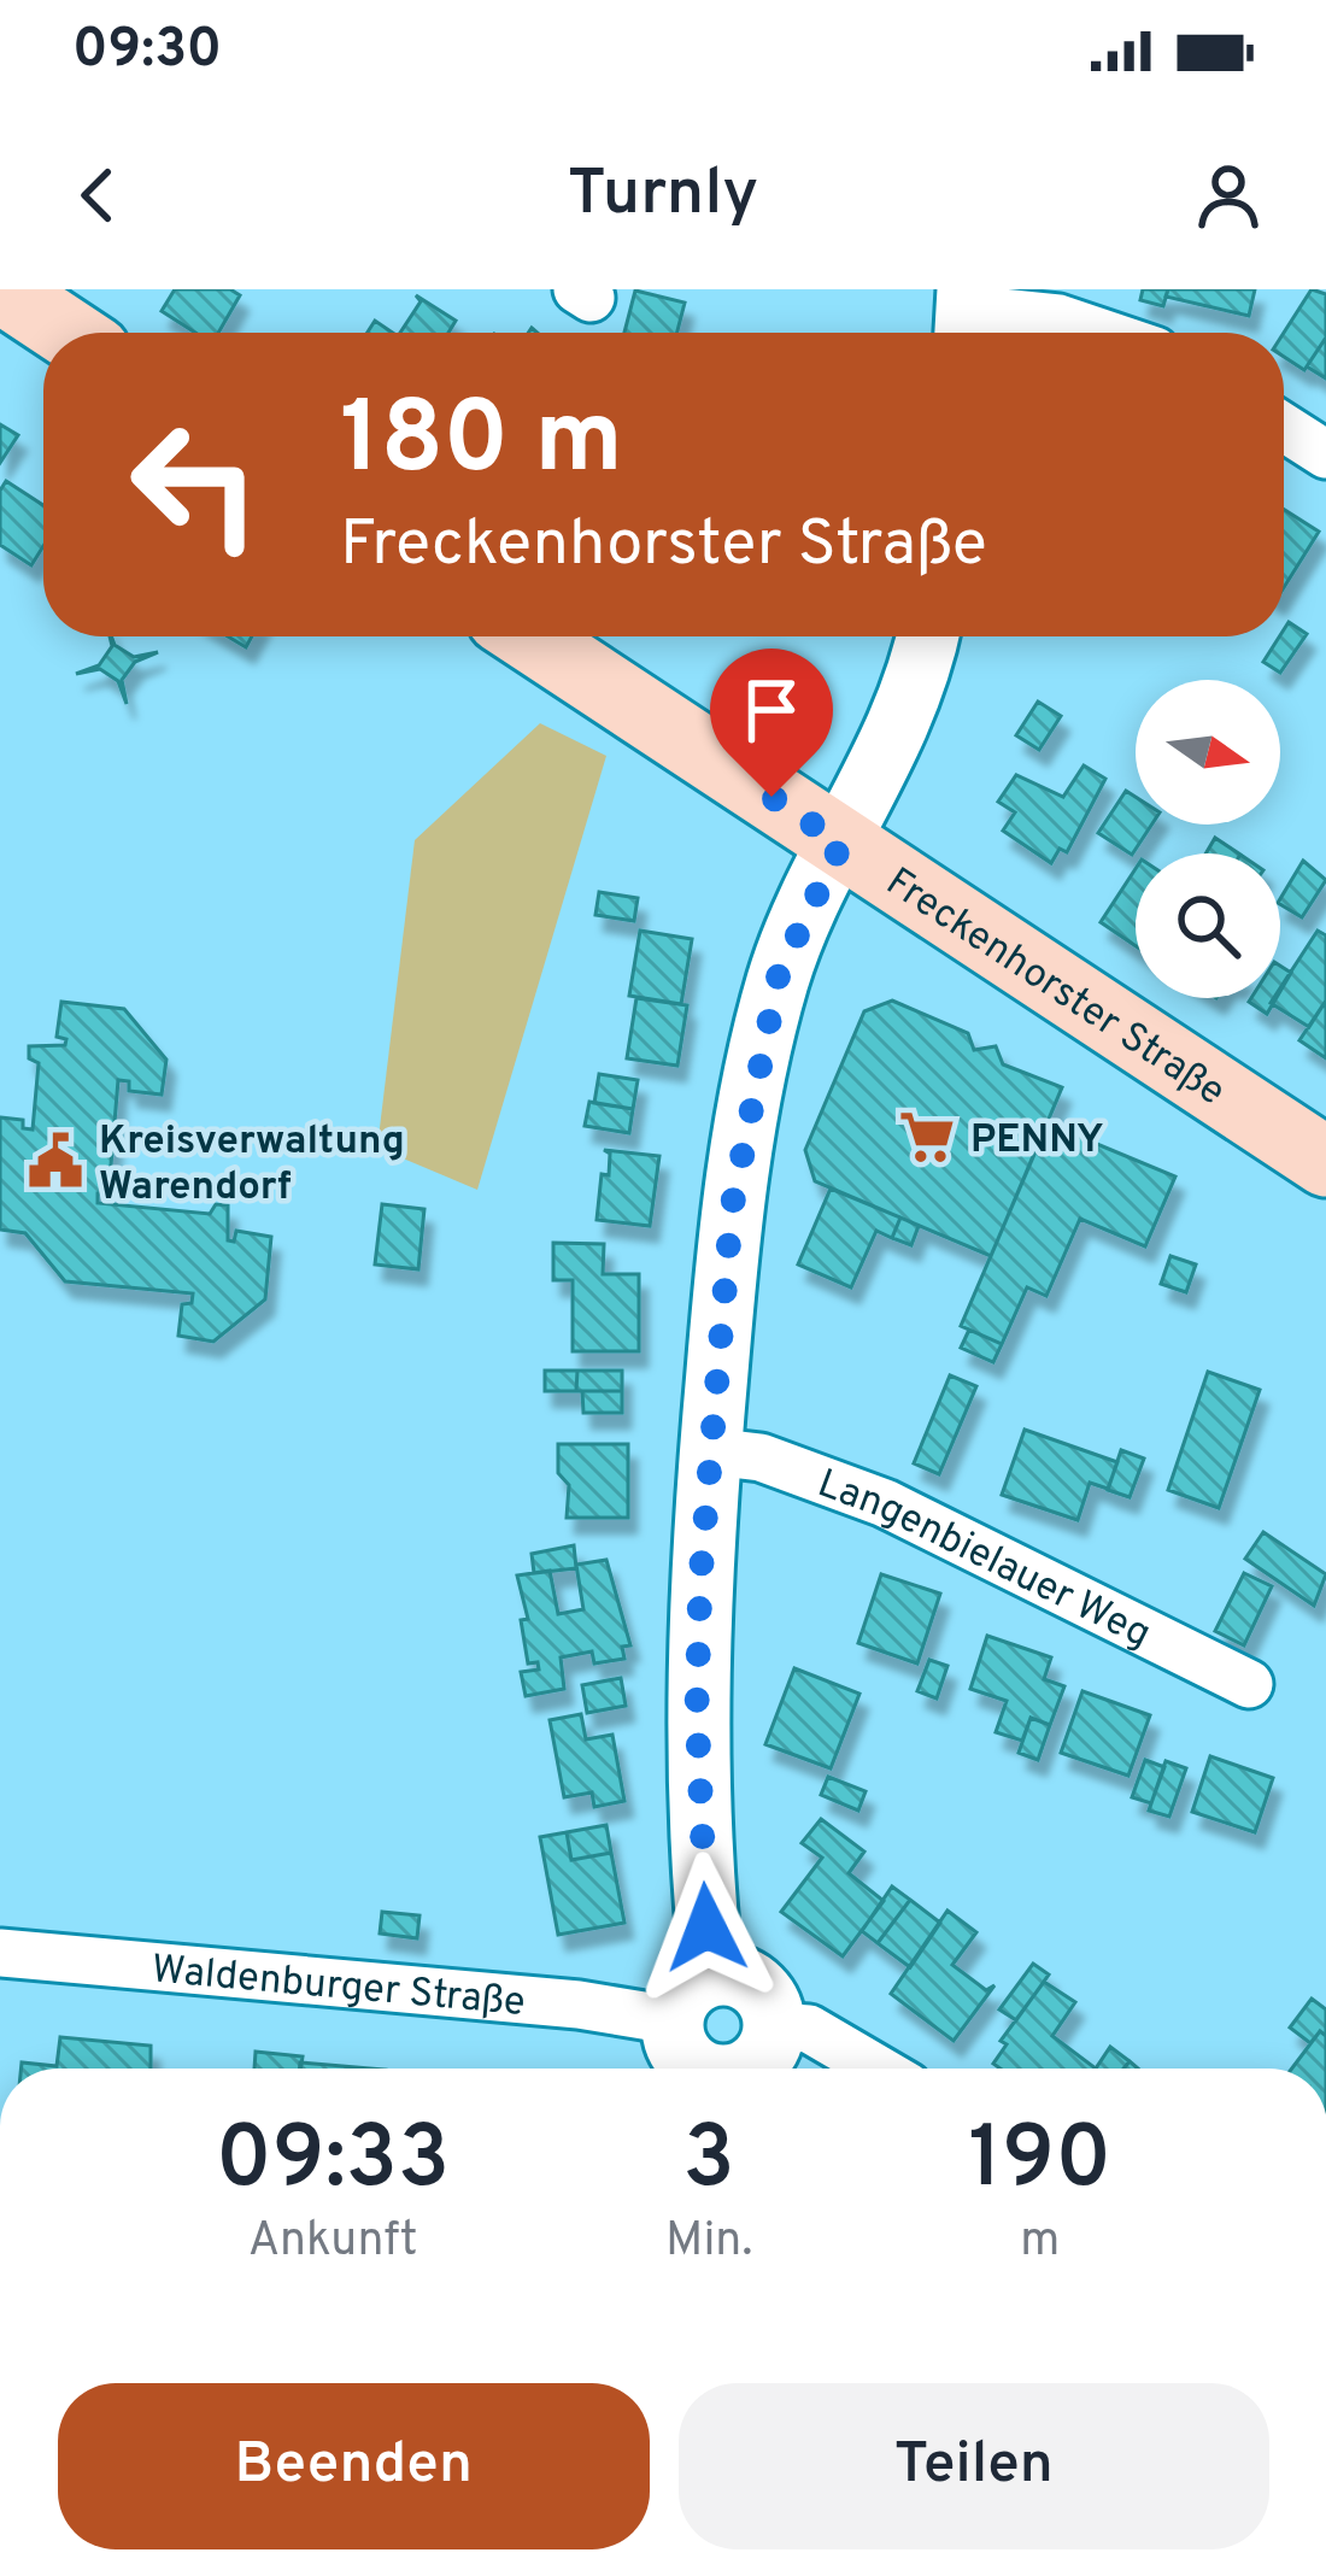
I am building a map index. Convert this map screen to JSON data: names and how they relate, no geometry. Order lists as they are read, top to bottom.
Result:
{
  "streets": {
    "main road": ["Freckenhorster Straße"],
    "street": ["Langenbielauer Weg", "Waldenburger Straße"]
  },
  "places": {
    "supermarket": ["PENNY"],
    "public building": ["Kreisverwaltung Warendorf"]
  },
  "north": "right",
  "page": {
    "status": "09:30",
    "header": "Turnly",
    "turn": ["180 m", "Freckenhorster Straße"],
    "eta": [
      "09:33",
      "Ankunft",
      "3",
      "Min.",
      "190",
      "m"
    ],
    "buttons": ["Beenden", "Teilen"]
  }
}
